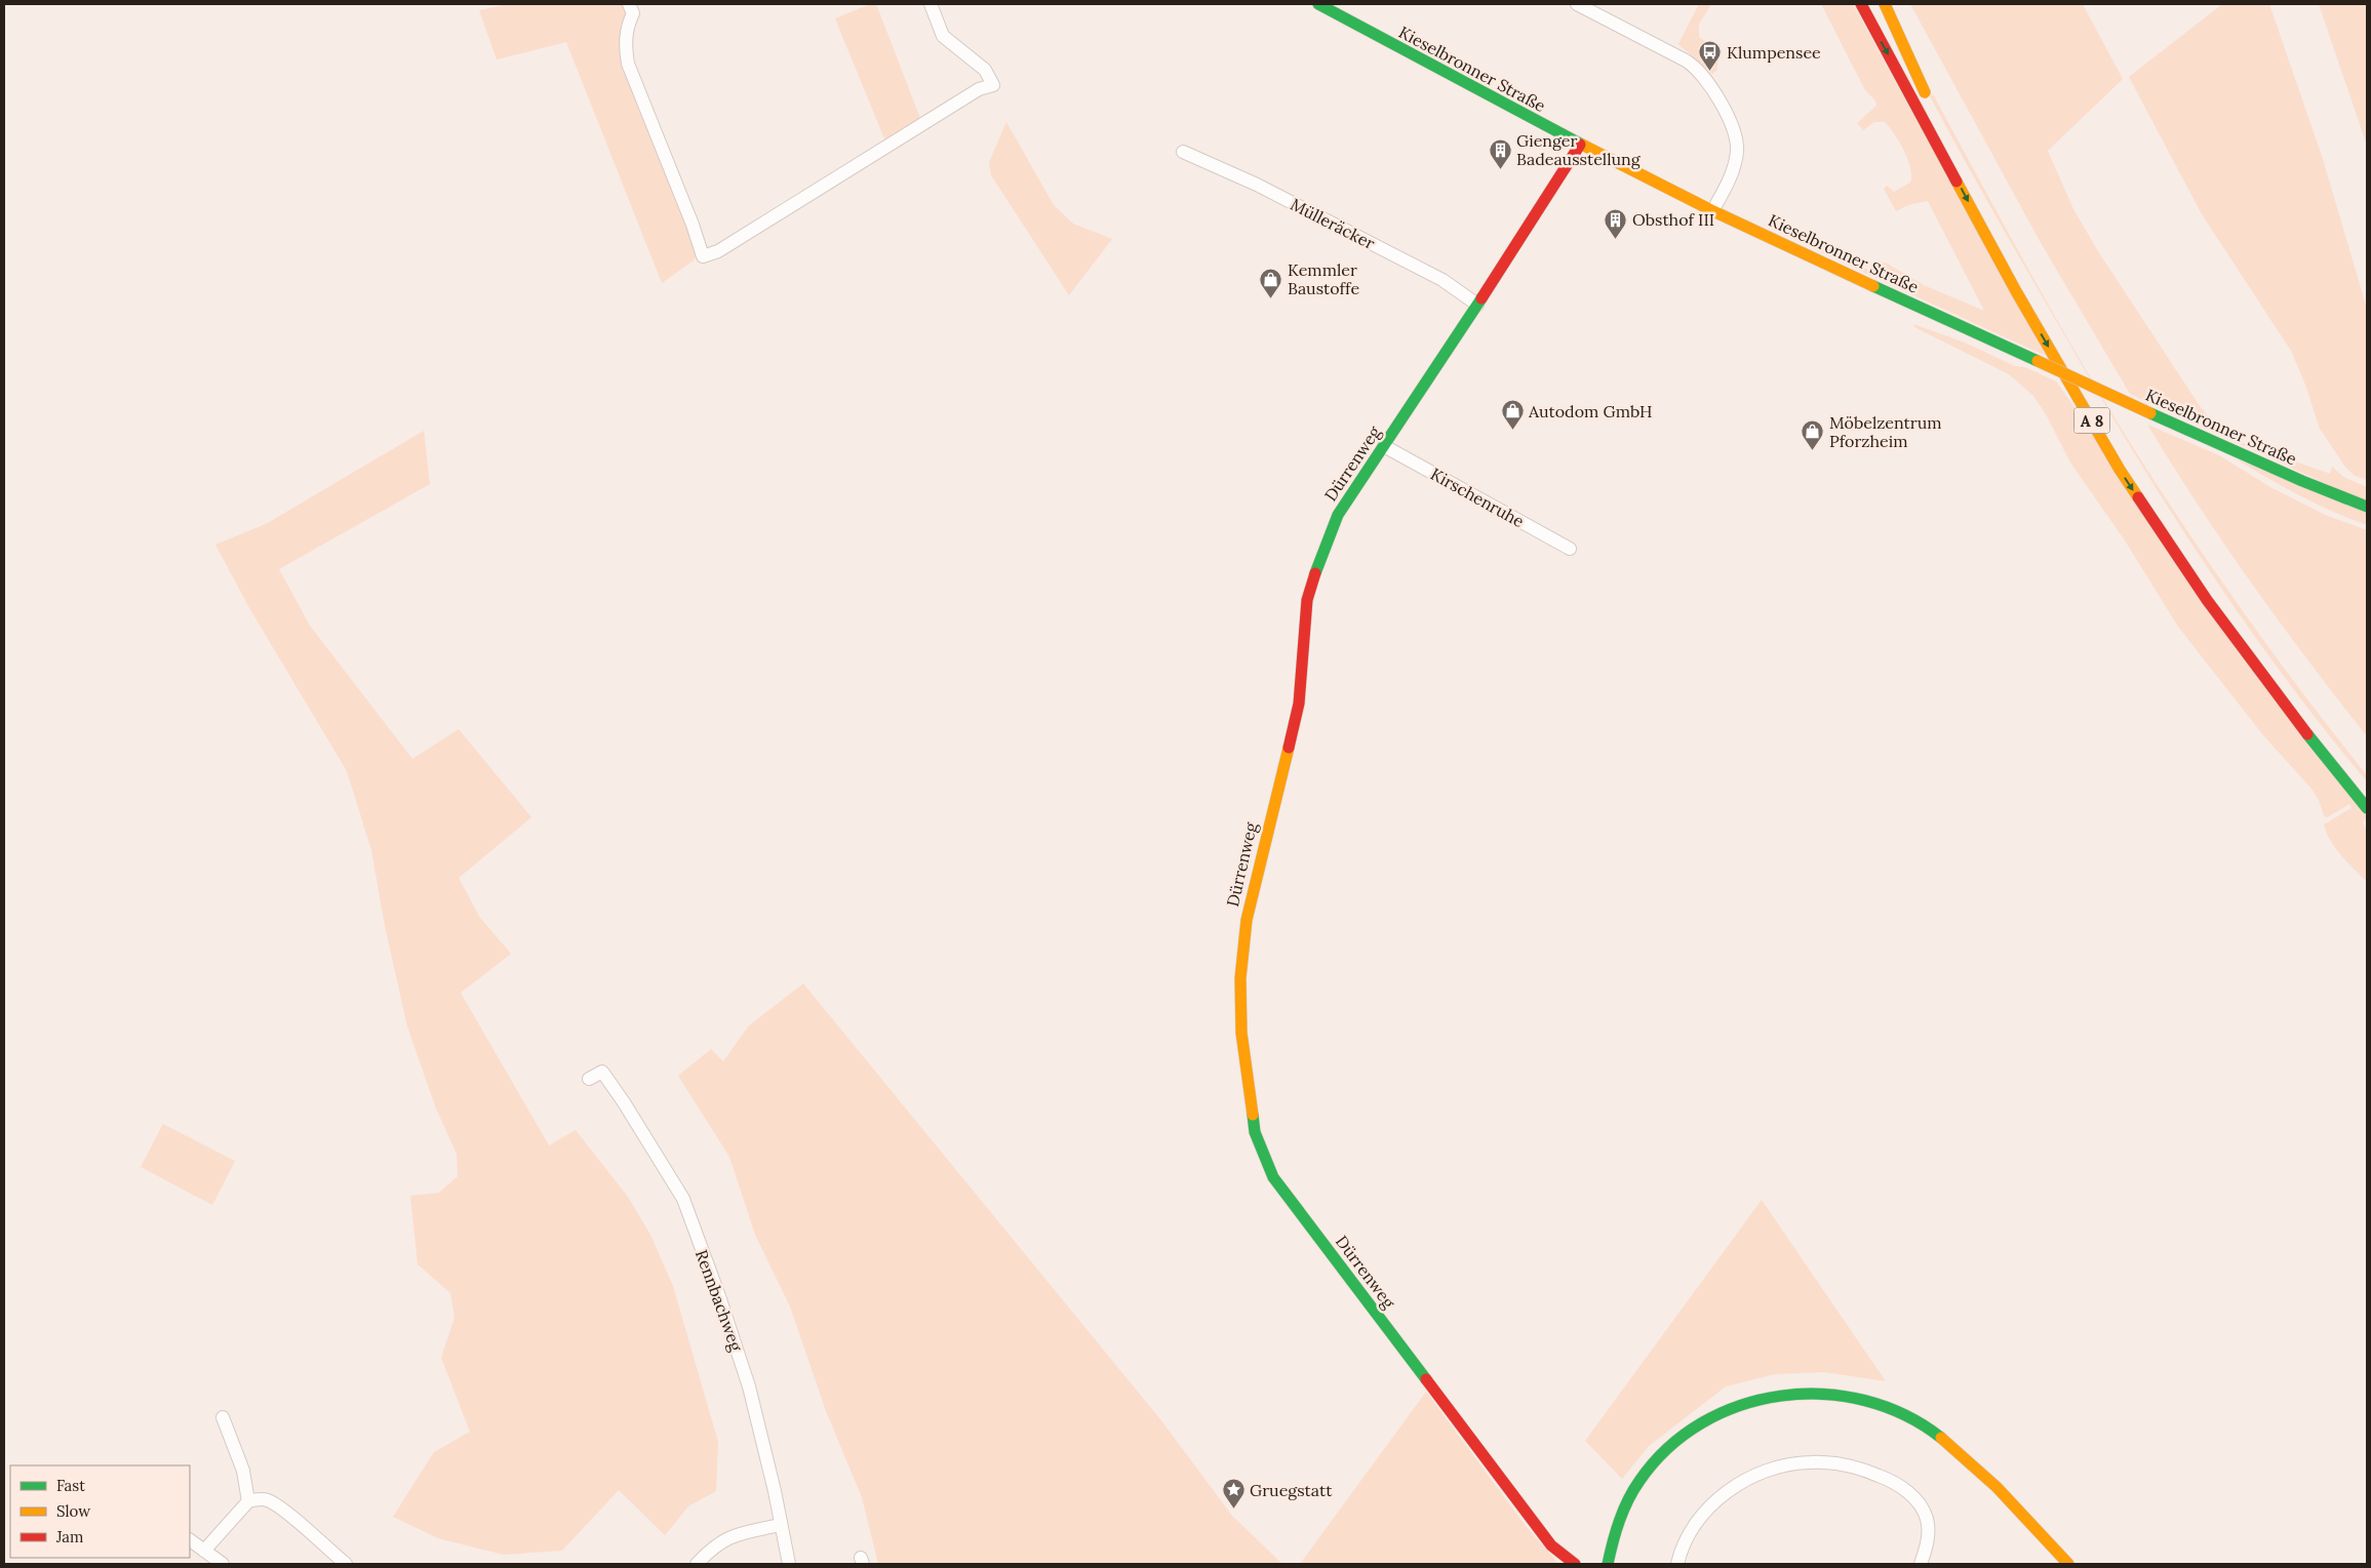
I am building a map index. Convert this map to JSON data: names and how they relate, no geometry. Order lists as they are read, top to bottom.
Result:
{
  "streets": {
    "main road": ["Kieselbronner Straße", "A 8", "Dürrenweg"],
    "street": ["Mülleräcker", "Kirschenruhe", "Rennbachweg"]
  },
  "crossings": [
    ["Kieselbronner Straße", "Dürrenweg"],
    ["Mülleräcker", "Dürrenweg"],
    ["Dürrenweg", "Kirschenruhe"]
  ],
  "places": {
    "bus stop": ["Klumpensee"],
    "building": ["Gienger Badeausstellung", "Obsthof III"],
    "shop": ["Kemmler Baustoffe", "Autodom GmbH", "Möbelzentrum Pforzheim"],
    "place": ["Gruegstatt"]
  },
  "legend": ["Fast", "Slow", "Jam"]
}
